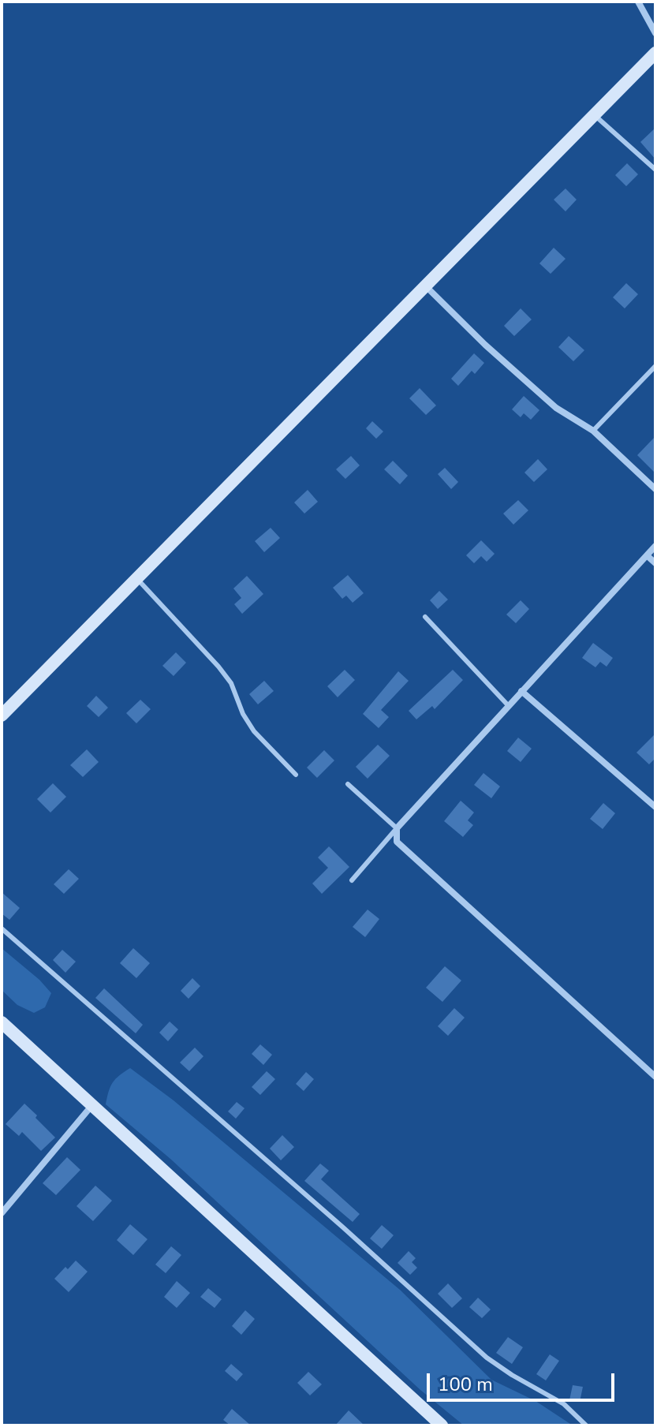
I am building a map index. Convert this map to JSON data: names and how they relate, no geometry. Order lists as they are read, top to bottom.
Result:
{
  "scale_bar": "100 m"
}
